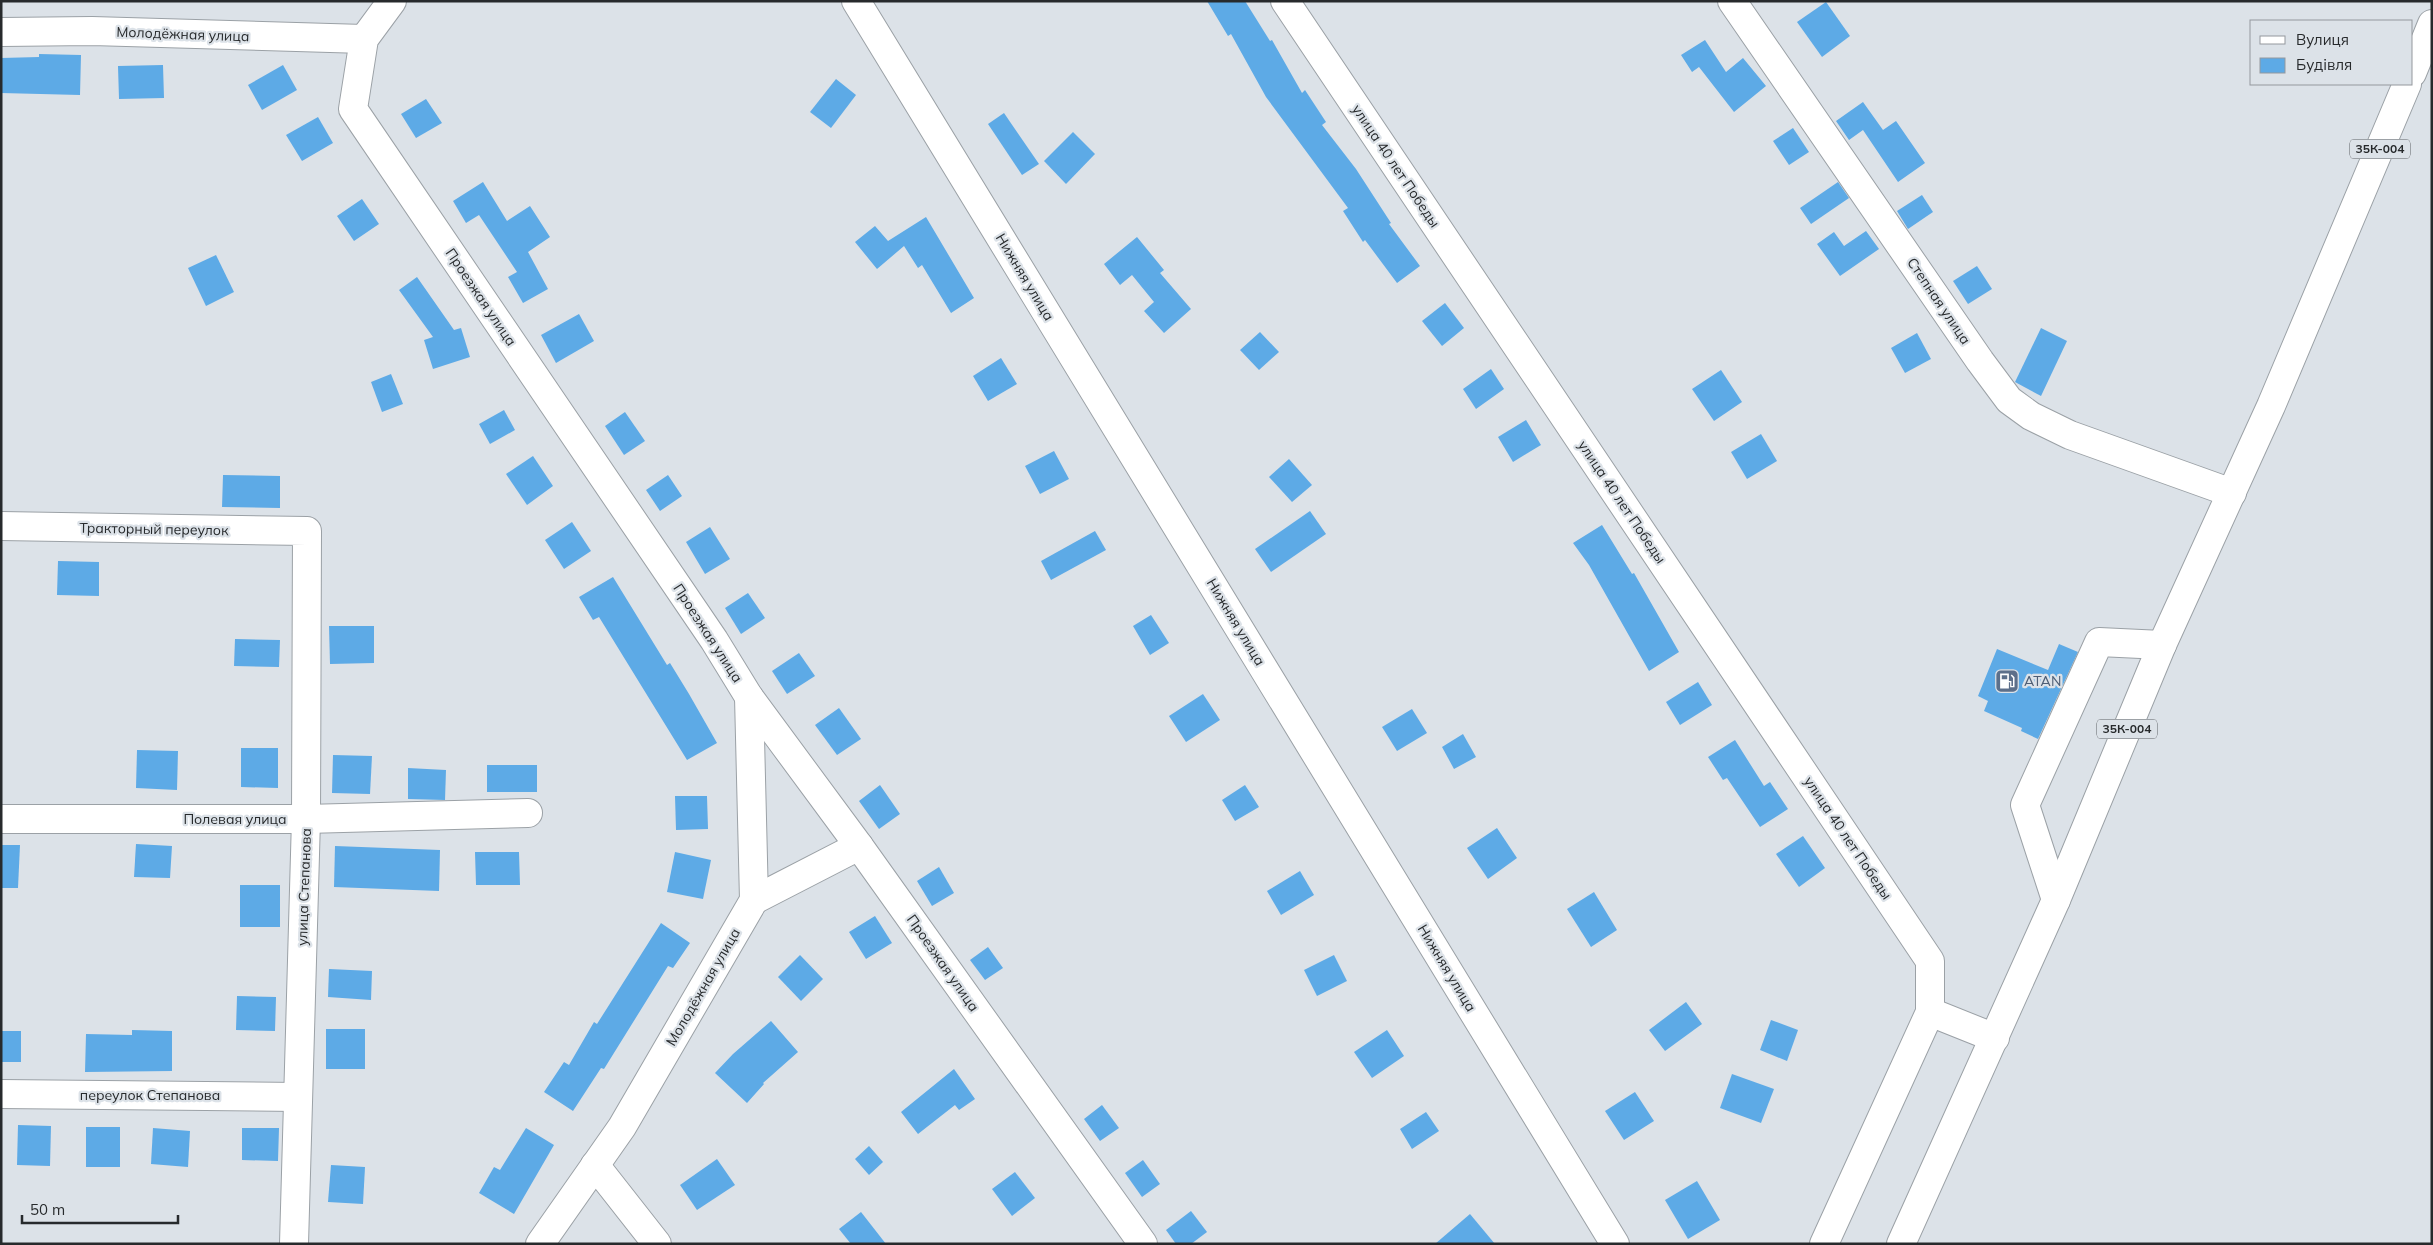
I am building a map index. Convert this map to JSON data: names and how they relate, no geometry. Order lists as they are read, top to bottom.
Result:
{
  "streets": {
    "street": [
      "Молодёжная улица",
      "35К-004",
      "улица 40 лет Победы",
      "Нижняя улица",
      "Проезжая улица",
      "Степная улица",
      "Тракторный переулок",
      "Полевая улица",
      "улица Степанова",
      "переулок Степанова"
    ]
  },
  "crossings": [
    ["Молодёжная улица", "Проезжая улица"],
    ["35К-004", "Степная улица"],
    ["Тракторный переулок", "улица Степанова"],
    ["Полевая улица", "улица Степанова"],
    ["улица Степанова", "переулок Степанова"]
  ],
  "places": {
    "fuel station": ["ATAN"]
  },
  "legend": ["Вулиця", "Будівля"],
  "scale_bar": "50 m"
}
